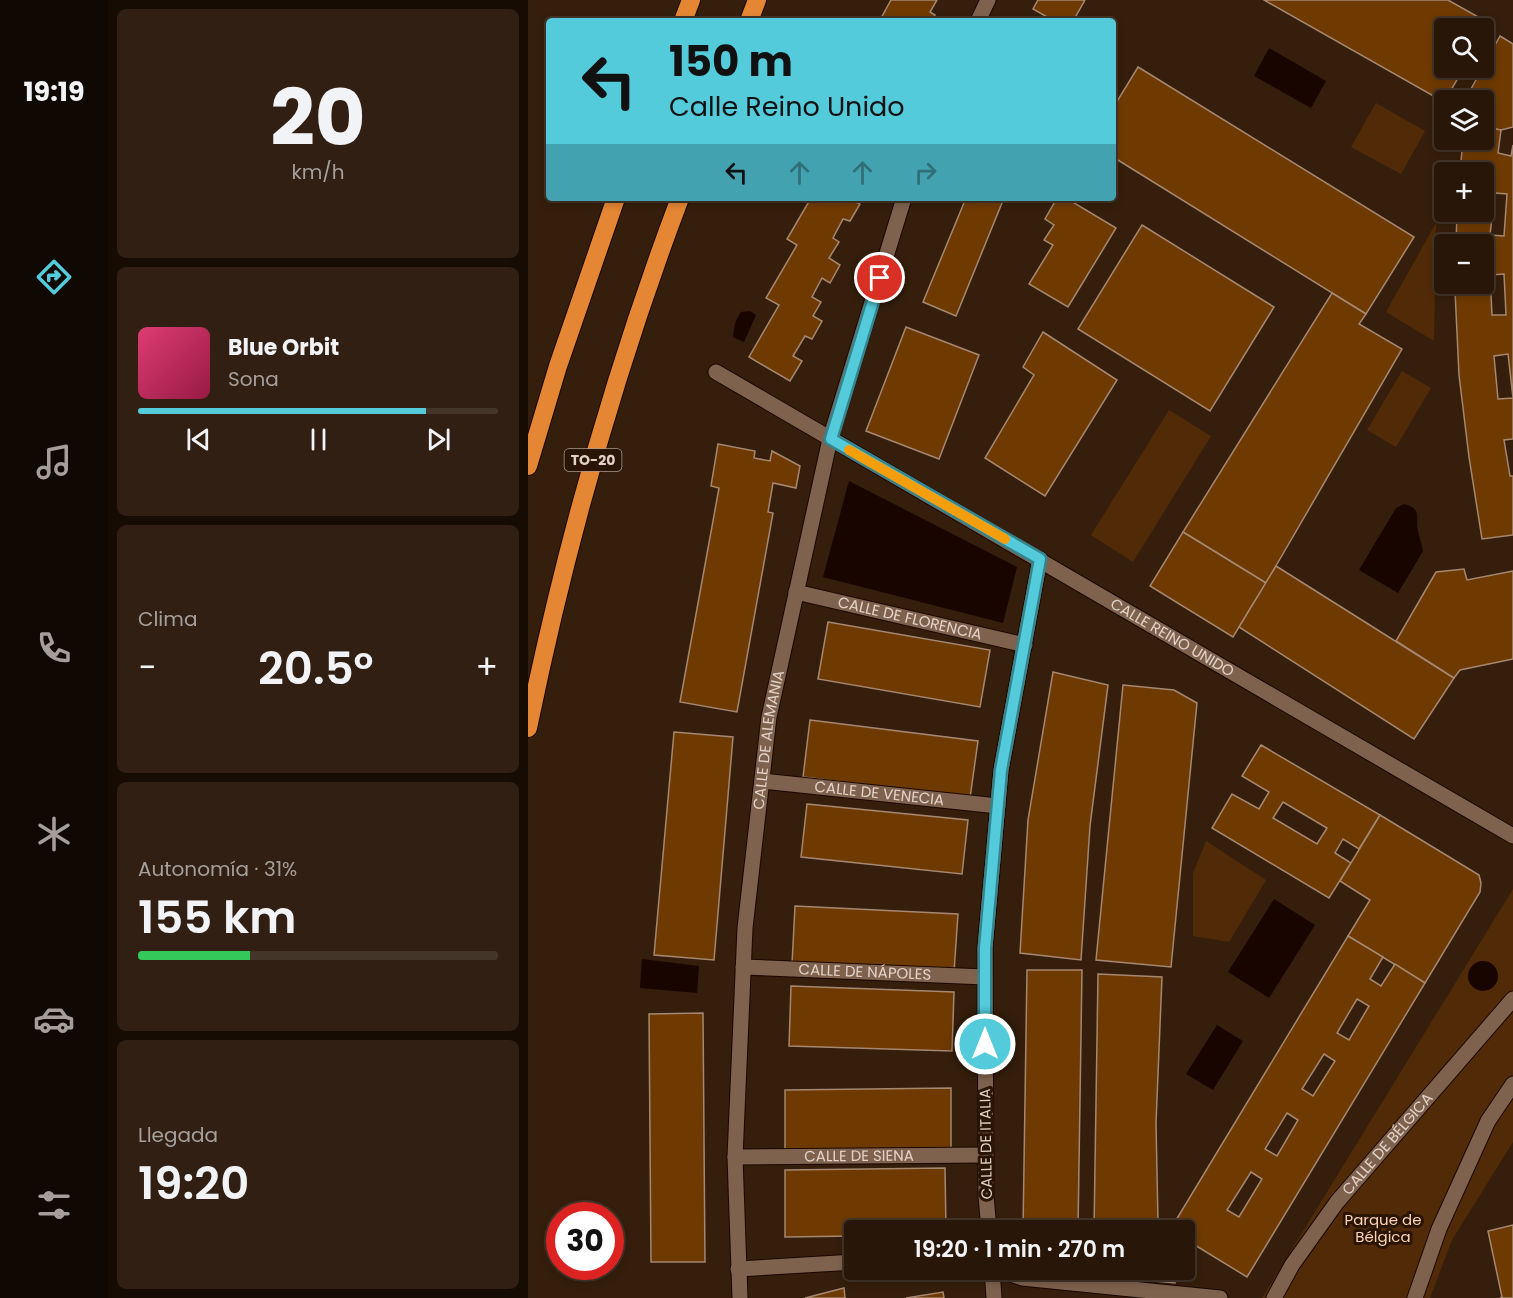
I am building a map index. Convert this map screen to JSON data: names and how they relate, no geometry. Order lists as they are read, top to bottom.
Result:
{
  "streets": {
    "highway": ["TO-20"],
    "street": [
      "CALLE DE FLORENCIA",
      "CALLE REINO UNIDO",
      "CALLE DE ALEMANIA",
      "CALLE DE VENECIA",
      "CALLE DE NÁPOLES",
      "CALLE DE ITALIA",
      "CALLE DE BÉLGICA",
      "CALLE DE SIENA"
    ]
  },
  "crossings": [
    ["CALLE DE FLORENCIA", "CALLE DE ALEMANIA"],
    ["CALLE DE FLORENCIA", "CALLE DE ITALIA"],
    ["CALLE REINO UNIDO", "CALLE DE ALEMANIA"],
    ["CALLE REINO UNIDO", "CALLE DE ITALIA"],
    ["CALLE DE ALEMANIA", "CALLE DE VENECIA"],
    ["CALLE DE ALEMANIA", "CALLE DE NÁPOLES"],
    ["CALLE DE ALEMANIA", "CALLE DE SIENA"],
    ["CALLE DE VENECIA", "CALLE DE ITALIA"],
    ["CALLE DE NÁPOLES", "CALLE DE ITALIA"],
    ["CALLE DE ITALIA", "CALLE DE SIENA"]
  ],
  "parks": ["Parque de Bélgica"],
  "page": {
    "tabs": "19:19",
    "tile": [
      ["20", "km/h"],
      "Clima",
      ["Autonomía · 31%", "155 km"],
      ["Llegada", "19:20"]
    ],
    "map_buttons": ["+", "−"],
    "turn": ["150 m", "Calle Reino Unido"],
    "song": ["Blue Orbit", "Sona"],
    "heat": ["−", "20.5°", "+"],
    "limit": "30",
    "trip": "19:20 · 1 min · 270 m"
  }
}
